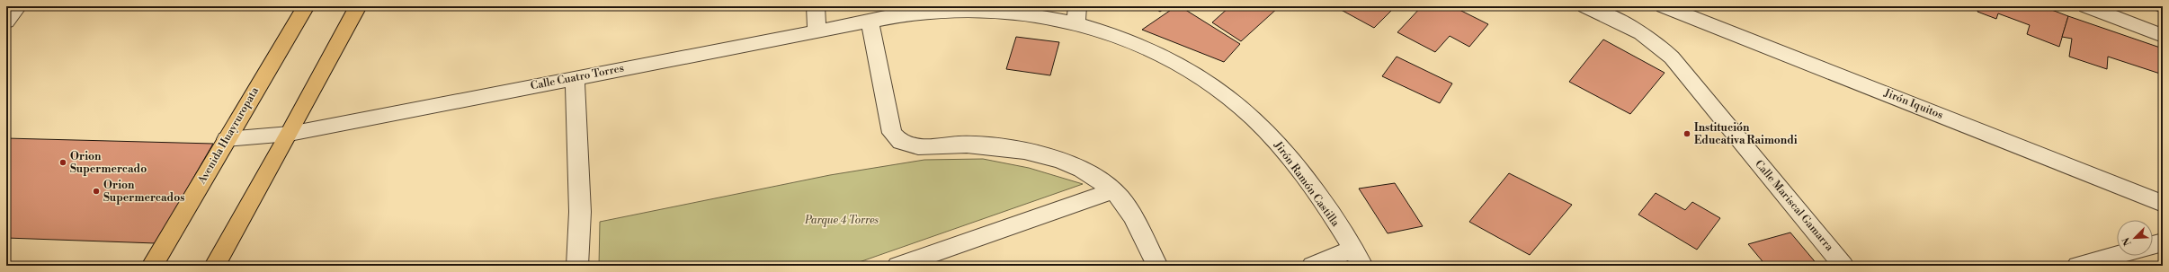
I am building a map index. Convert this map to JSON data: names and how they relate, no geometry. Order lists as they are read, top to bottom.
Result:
{
  "streets": {
    "main road": ["Avenida Huayruropata"],
    "street": [
      "Calle Cuatro Torres",
      "Jirón Iquitos",
      "Jirón Ramón Castilla",
      "Calle Mariscal Gamarra"
    ]
  },
  "crossings": [
    ["Calle Cuatro Torres", "Avenida Huayruropata"],
    ["Calle Cuatro Torres", "Jirón Ramón Castilla"]
  ],
  "parks": ["Parque 4 Torres"],
  "places": ["Institución Educativa Raimondi", "Orion Supermercado", "Orion Supermercados"],
  "north": "bottom left"
}
